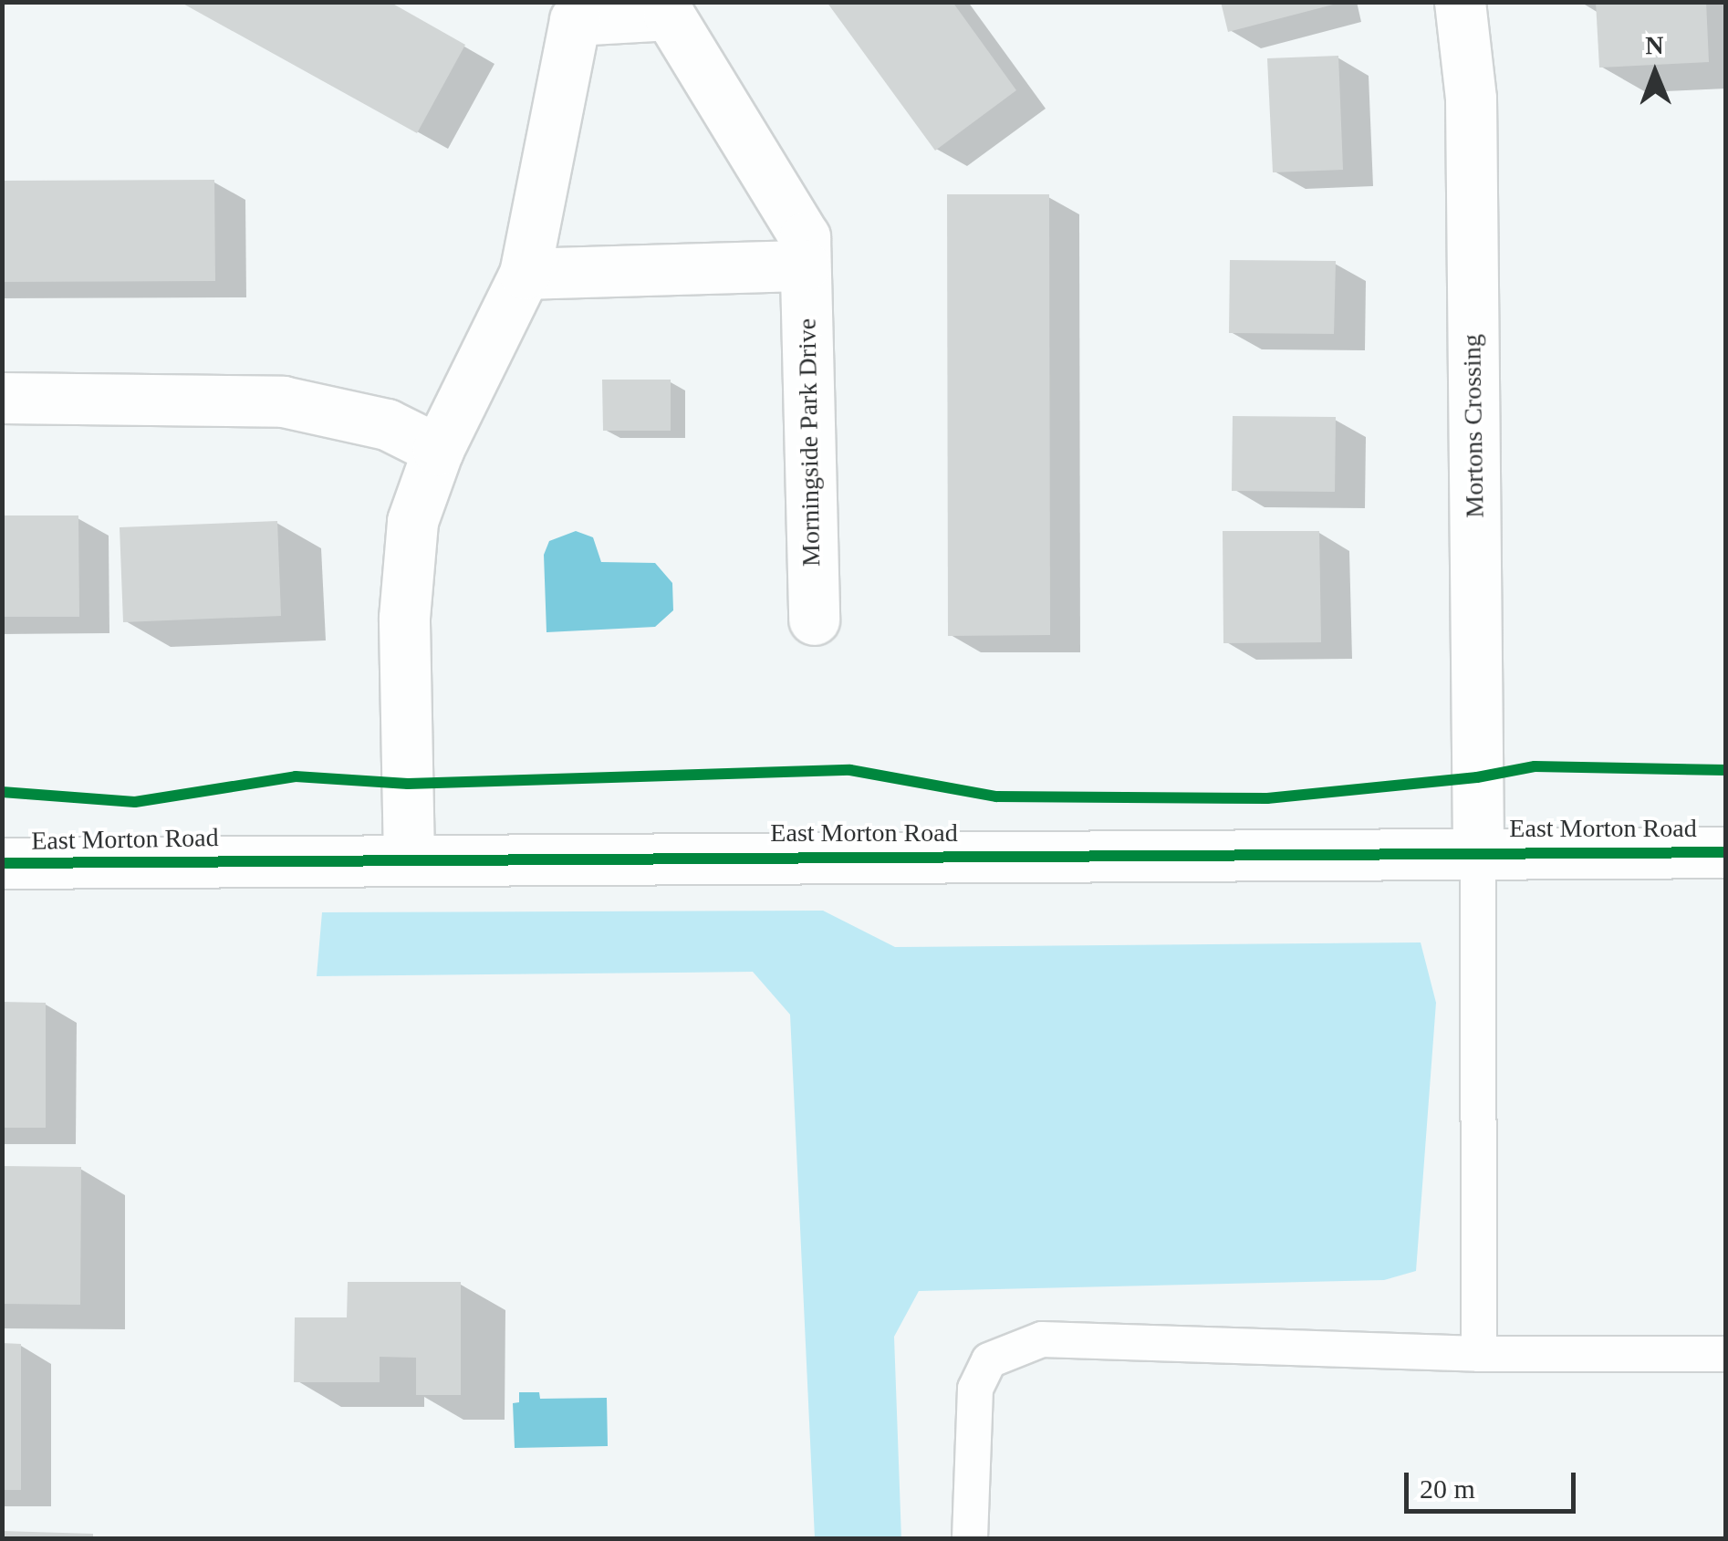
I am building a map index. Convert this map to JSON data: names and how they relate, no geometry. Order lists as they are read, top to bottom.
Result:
{
  "streets": {
    "street": ["Mortons Crossing", "Morningside Park Drive", "East Morton Road"]
  },
  "crossings": [
    ["Mortons Crossing", "East Morton Road"],
    ["Morningside Park Drive", "East Morton Road"]
  ],
  "scale_bar": "20 m",
  "north": "top"
}
